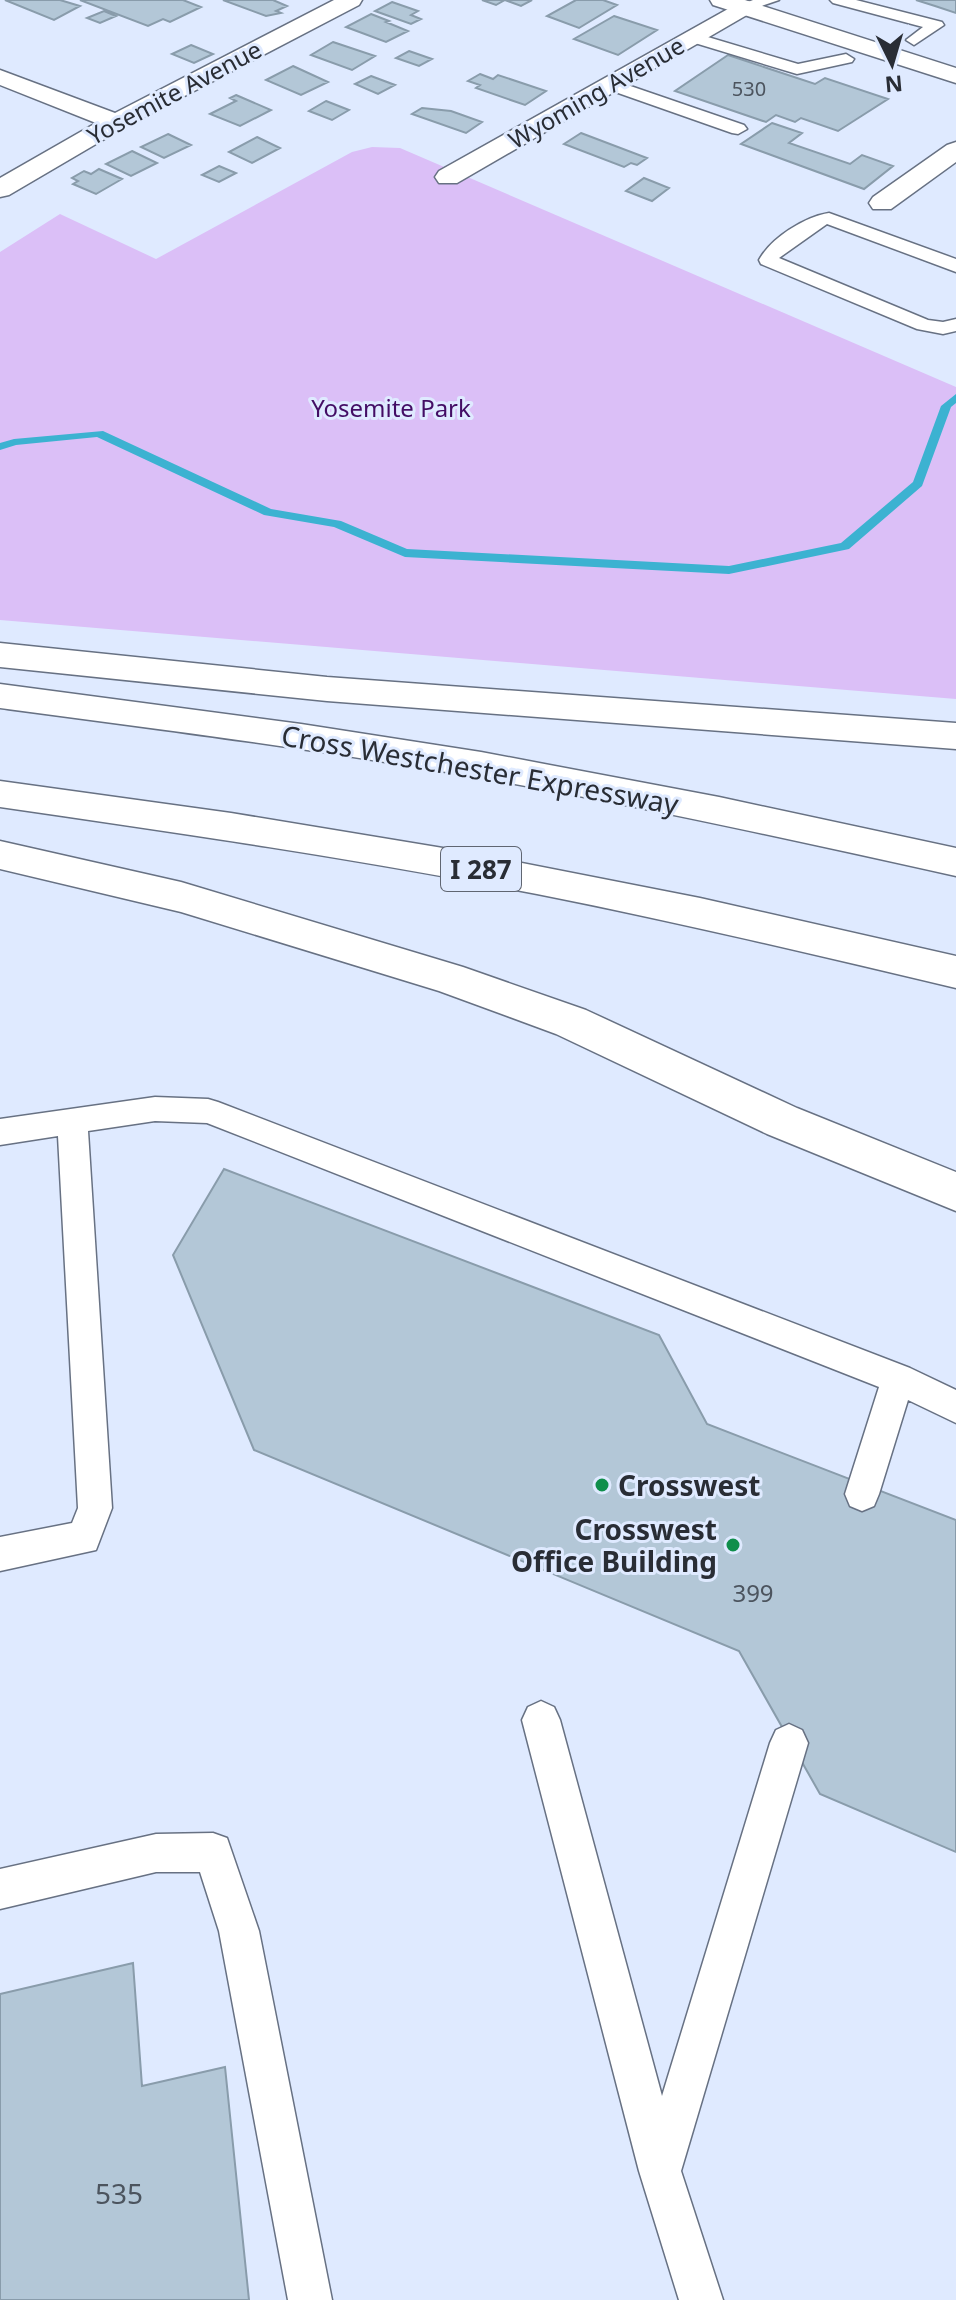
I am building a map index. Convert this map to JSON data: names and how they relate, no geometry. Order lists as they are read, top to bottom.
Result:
{
  "streets": {
    "main road": [
      "Yosemite Avenue",
      "Wyoming Avenue",
      "Cross Westchester Expressway",
      "I 287"
    ]
  },
  "parks": ["Yosemite Park"],
  "places": ["Crosswest", "Crosswest Office Building"],
  "house_numbers": ["530", "399", "535"],
  "north": "bottom"
}
